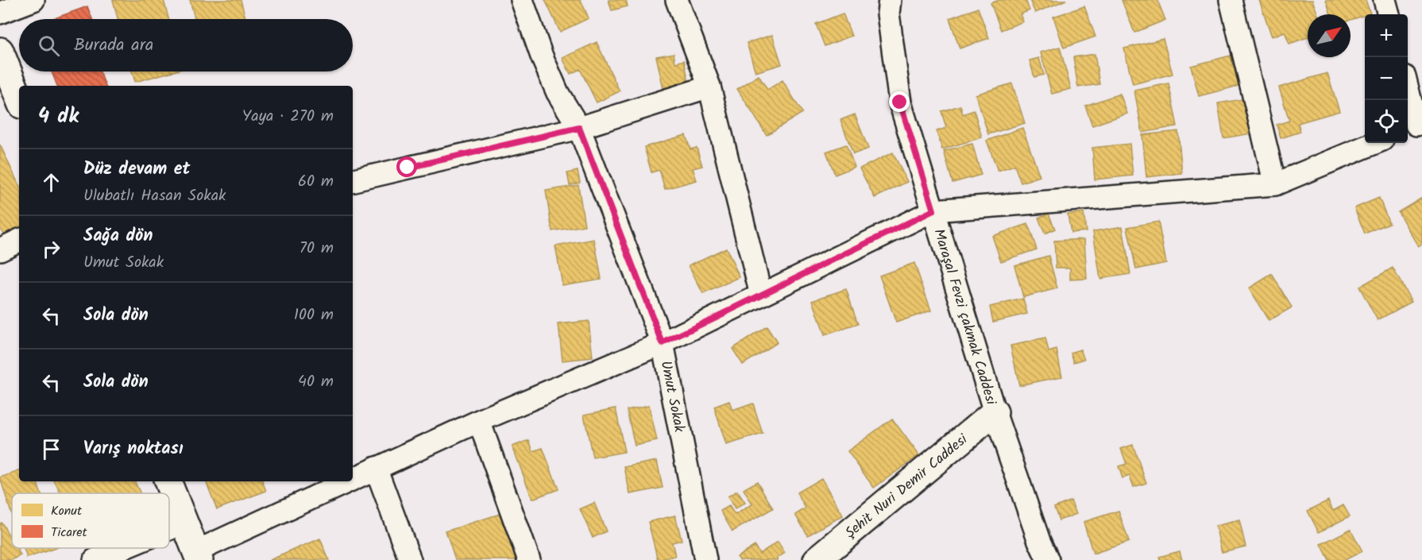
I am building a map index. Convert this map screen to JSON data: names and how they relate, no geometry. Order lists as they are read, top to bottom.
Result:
{
  "streets": {
    "street": ["Maraşal Fevzi çakmak Caddesi", "Umut Sokak", "Şehit Nuri Demir Caddesi"]
  },
  "crossings": [
    ["Maraşal Fevzi çakmak Caddesi", "Şehit Nuri Demir Caddesi"]
  ],
  "legend": ["Konut", "Ticaret"],
  "north": "top right",
  "page": {
    "map_buttons": ["+", "−"],
    "search": "Burada ara",
    "heading": ["4 dk", "Yaya · 270 m"],
    "list": [
      ["Düz devam et", "Ulubatlı Hasan Sokak", "60 m"],
      ["Sağa dön", "Umut Sokak", "70 m"],
      ["Sola dön", "100 m"],
      ["Sola dön", "40 m"],
      "Varış noktası"
    ]
  }
}
